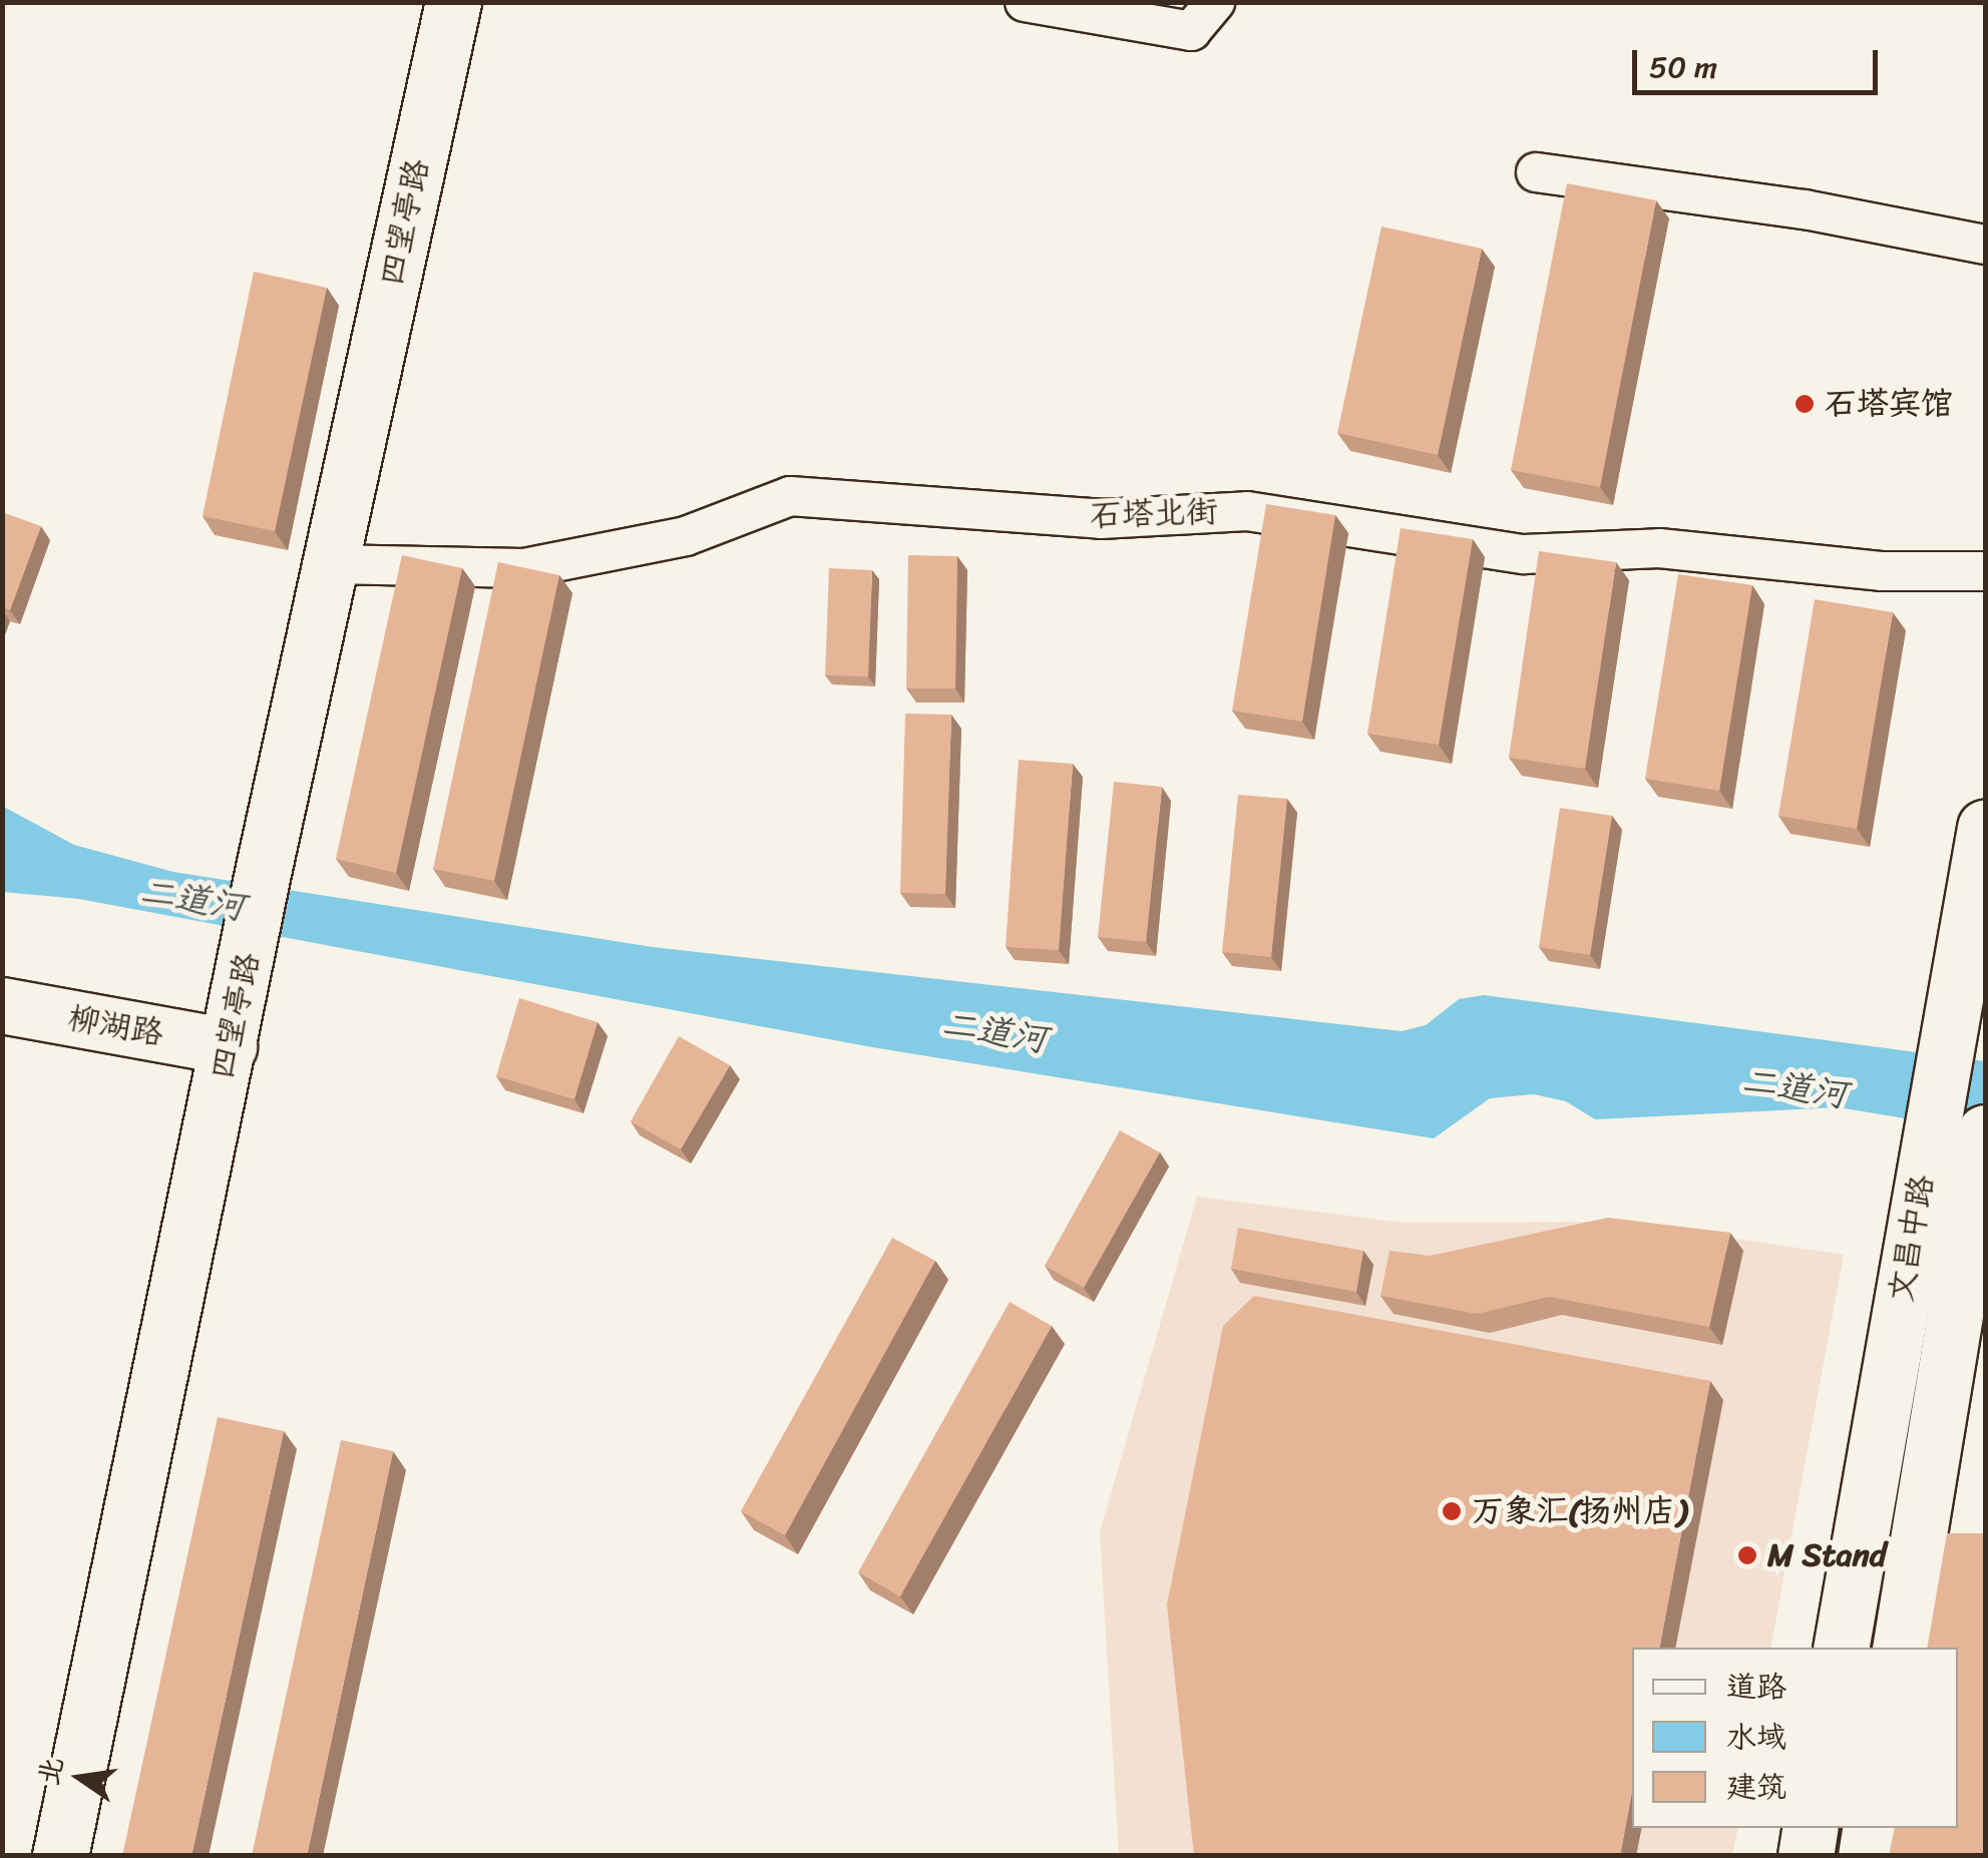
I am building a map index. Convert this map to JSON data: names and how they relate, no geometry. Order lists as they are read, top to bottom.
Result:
{
  "streets": {
    "street": [
      "四望亭路",
      "石塔北街",
      "柳湖路",
      "文昌中路"
    ]
  },
  "crossings": [
    ["四望亭路", "石塔北街"],
    ["四望亭路", "柳湖路"]
  ],
  "water": ["二道河"],
  "places": ["石塔宾馆", "万象汇(扬州店)", "M Stand"],
  "legend": ["道路", "水域", "建筑"],
  "scale_bar": "50 m",
  "north": "left"
}
